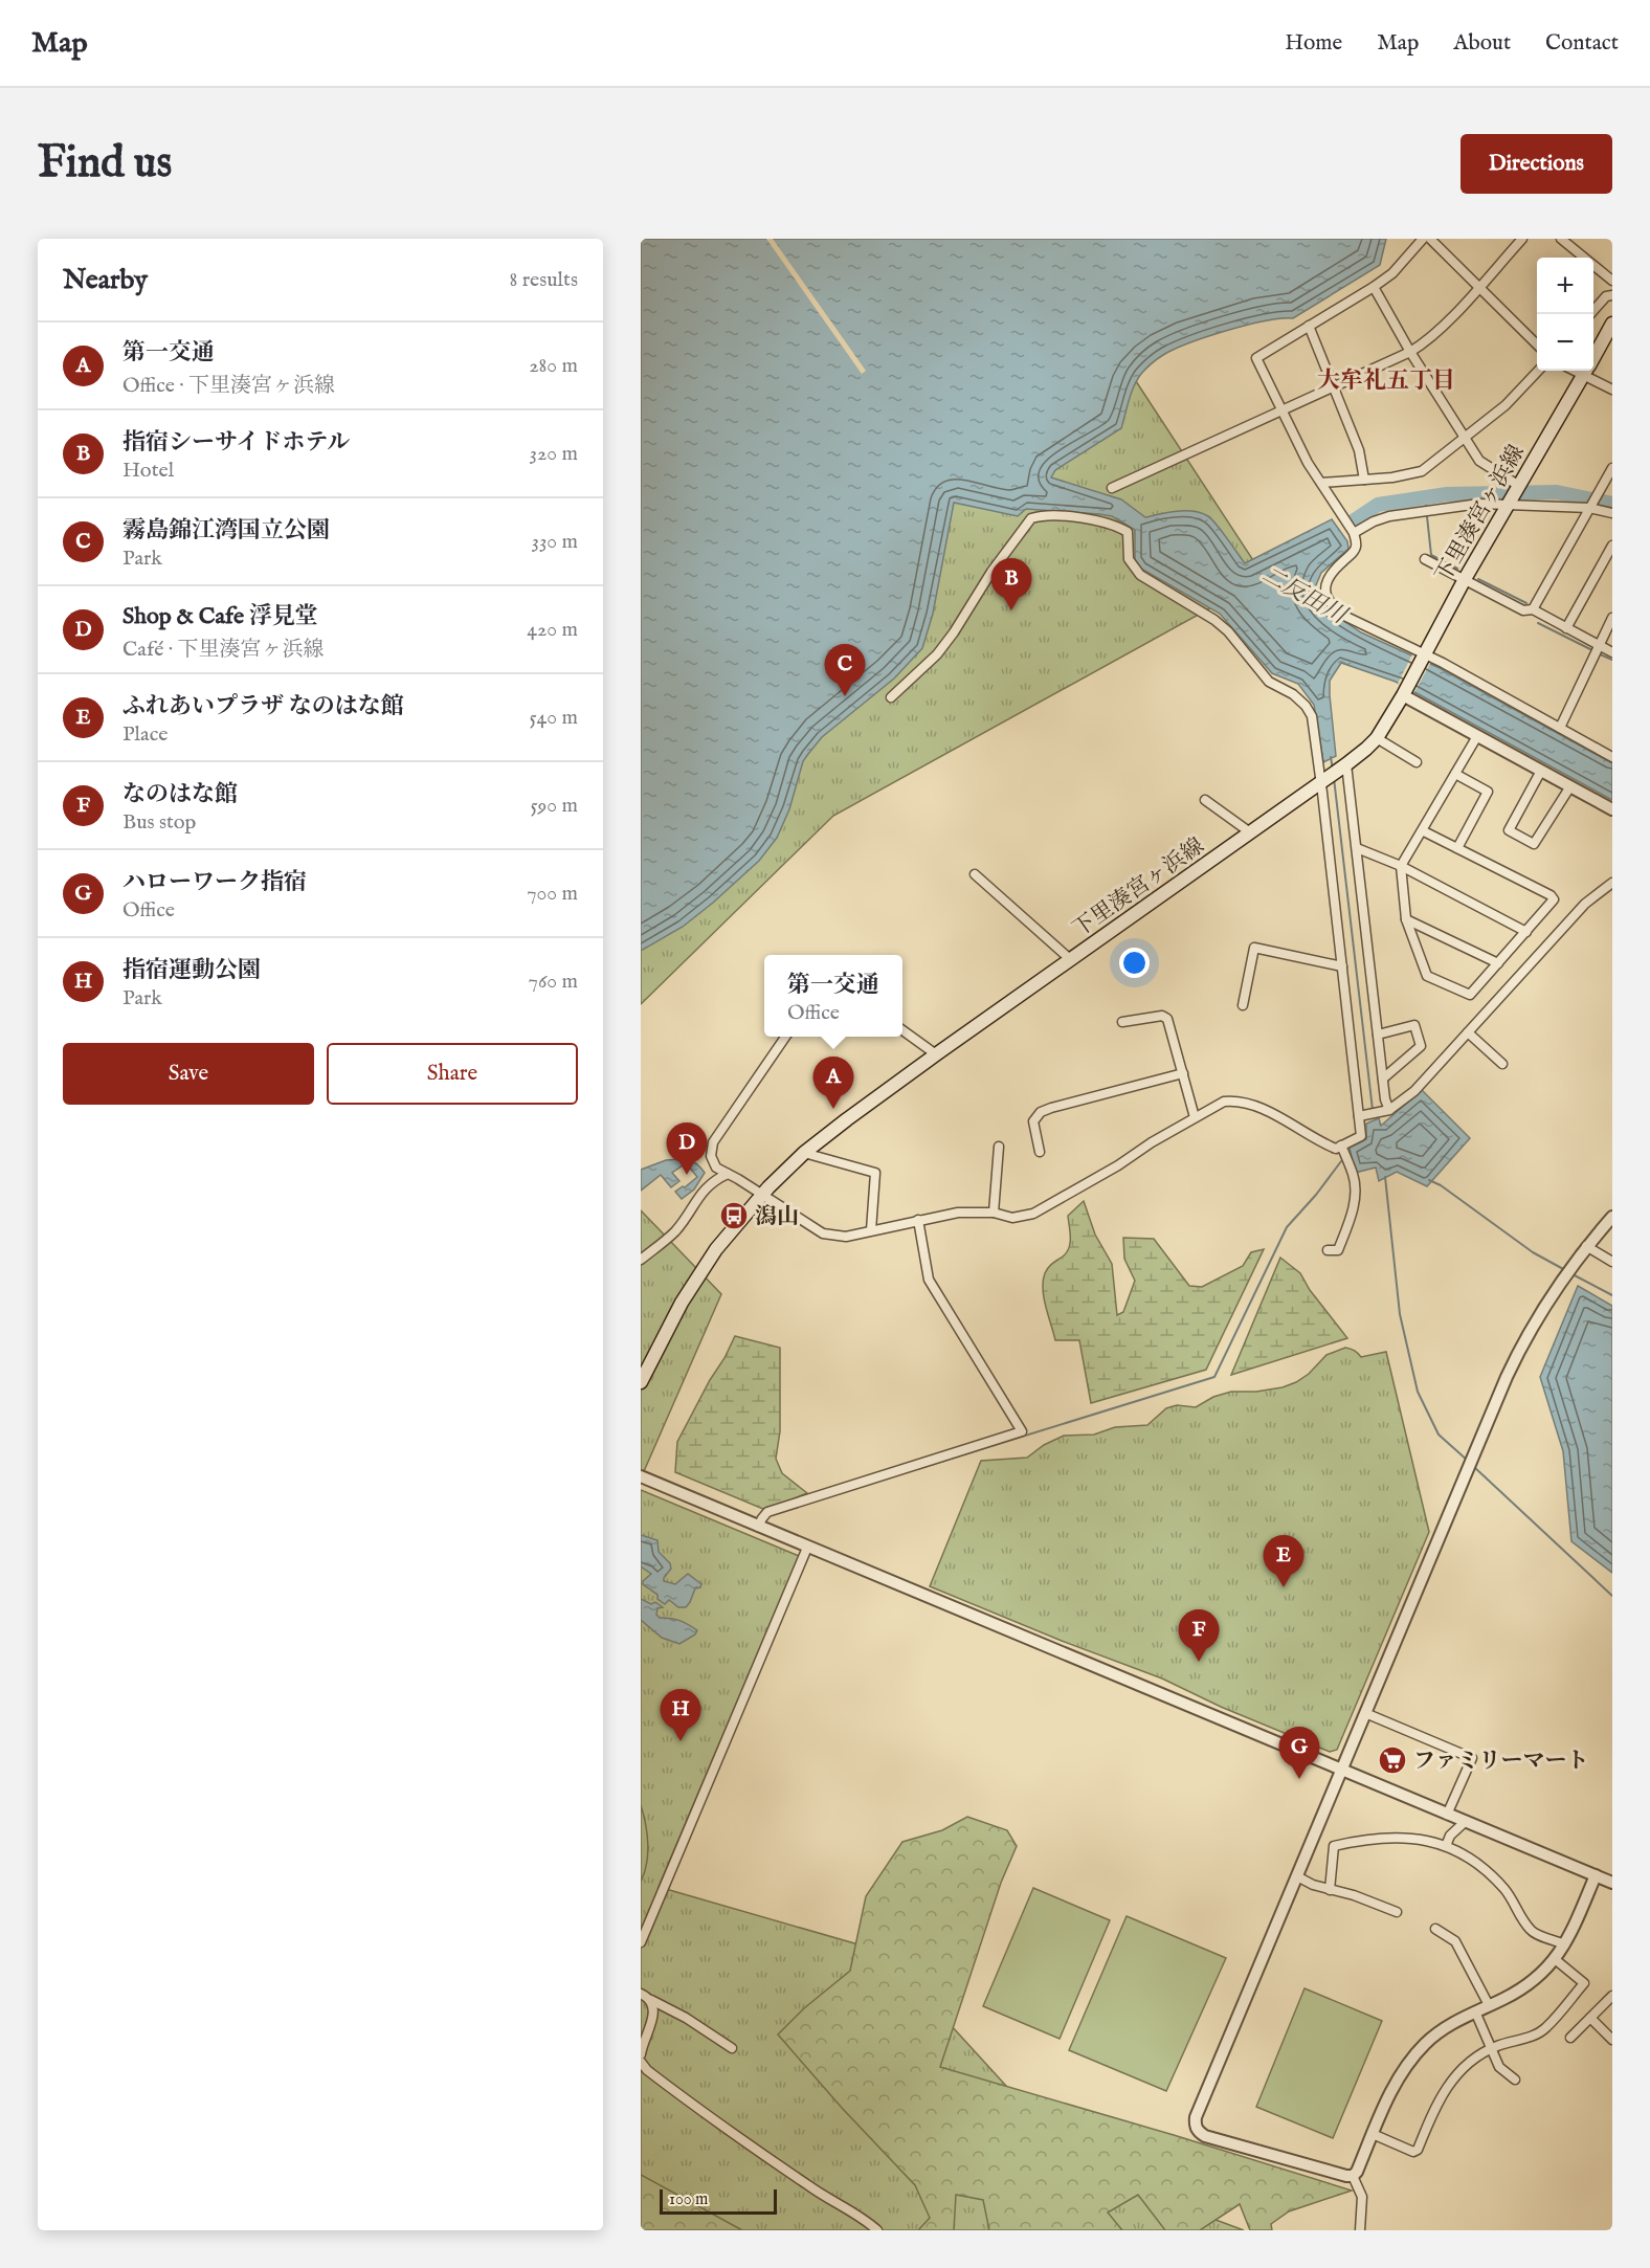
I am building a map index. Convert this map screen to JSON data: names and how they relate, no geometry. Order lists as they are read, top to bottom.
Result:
{
  "streets": {
    "main road": ["下里湊宮ヶ浜線"]
  },
  "districts": ["大牟礼五丁目"],
  "water": ["二反田川"],
  "places": {
    "bus stop": ["潟山"],
    "supermarket": ["ファミリーマート"]
  },
  "scale_bar": "100 m",
  "page": {
    "header": "Map",
    "nav": [
      "Home",
      "Map",
      "About",
      "Contact"
    ],
    "buttons": [
      "Directions",
      ["Save", "Share"]
    ],
    "title": "Find us",
    "heading": ["Nearby", "8 results"],
    "map_buttons": ["+", "−"],
    "list": [
      {
        "mark": "A",
        "name": "第一交通",
        "note": "Office · 下里湊宮ヶ浜線",
        "value": "280 m"
      },
      {
        "mark": "B",
        "name": "指宿シーサイドホテル",
        "note": "Hotel",
        "value": "320 m"
      },
      {
        "mark": "C",
        "name": "霧島錦江湾国立公園",
        "note": "Park",
        "value": "330 m"
      },
      {
        "mark": "D",
        "name": "Shop & Cafe 浮見堂",
        "note": "Café · 下里湊宮ヶ浜線",
        "value": "420 m"
      },
      {
        "mark": "E",
        "name": "ふれあいプラザ なのはな館",
        "note": "Place",
        "value": "540 m"
      },
      {
        "mark": "F",
        "name": "なのはな館",
        "note": "Bus stop",
        "value": "590 m"
      },
      {
        "mark": "G",
        "name": "ハローワーク指宿",
        "note": "Office",
        "value": "700 m"
      },
      {
        "mark": "H",
        "name": "指宿運動公園",
        "note": "Park",
        "value": "760 m"
      }
    ],
    "pins": [
      "B",
      "C",
      "A",
      "D",
      "E",
      "F",
      "H",
      "G"
    ],
    "popup": ["第一交通", "Office"],
    "scale": "100 m"
  }
}
